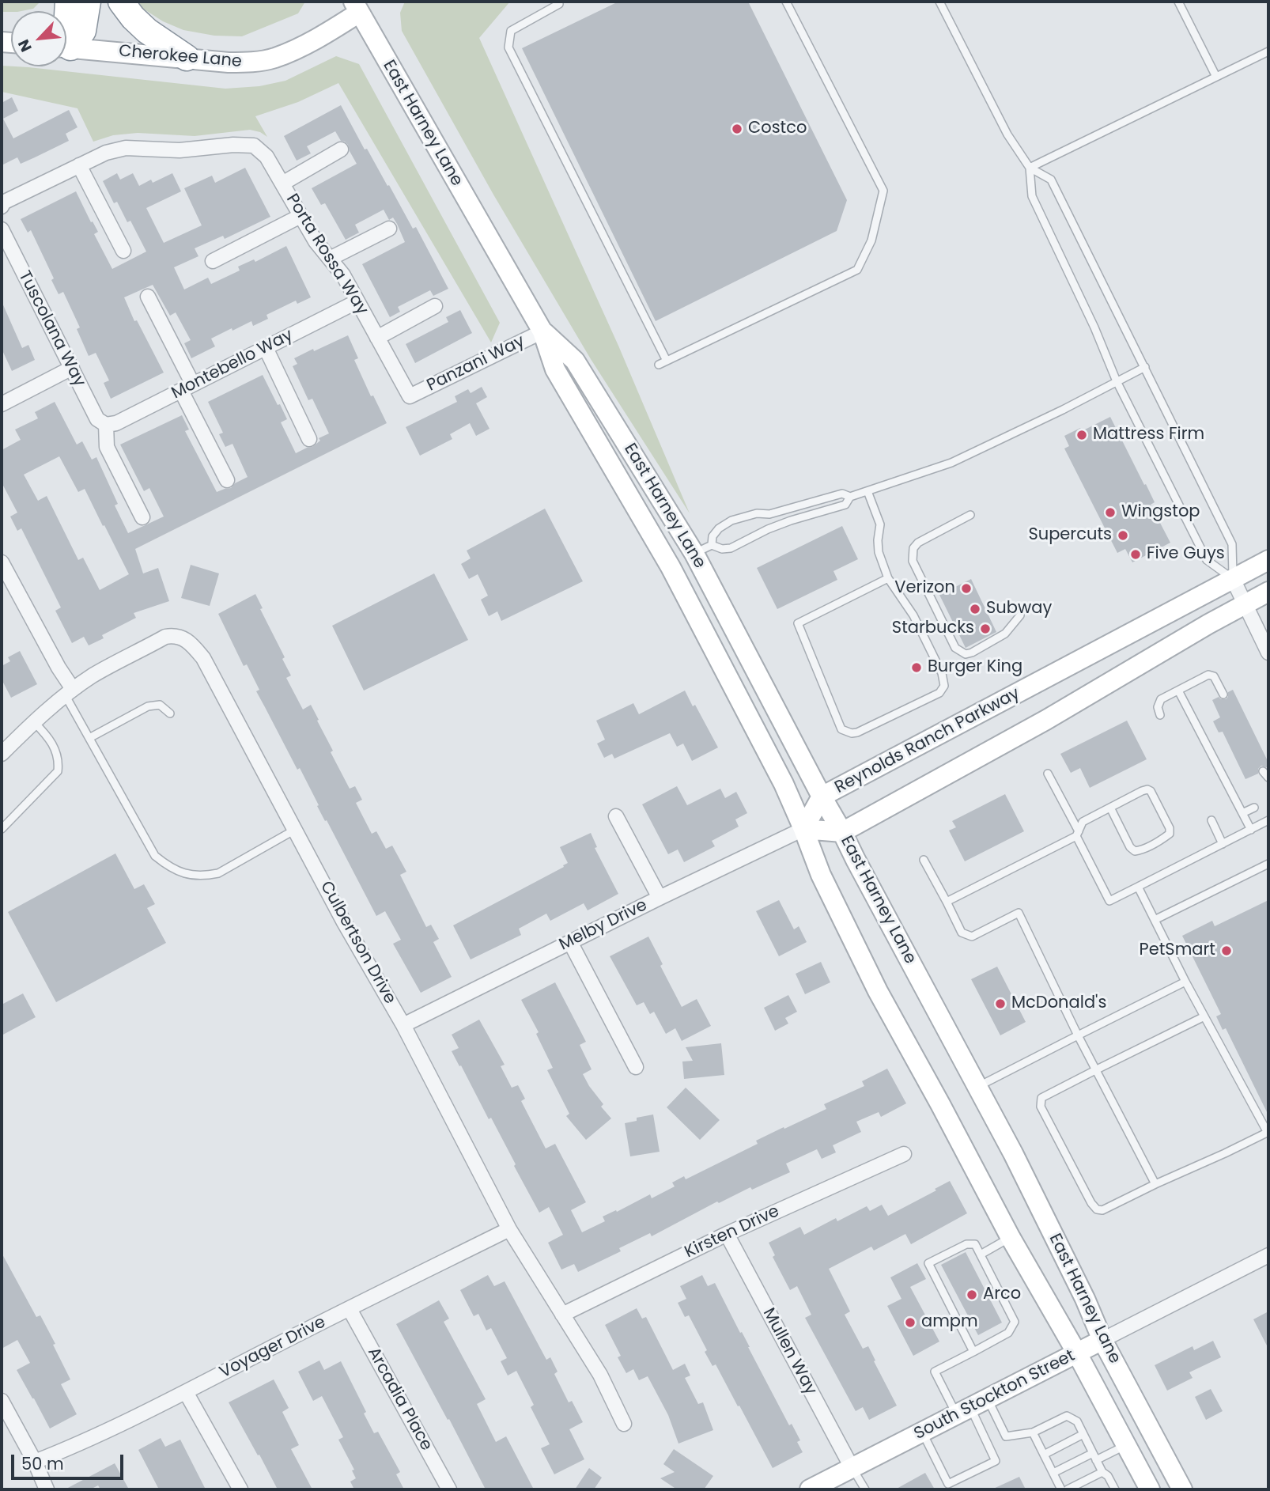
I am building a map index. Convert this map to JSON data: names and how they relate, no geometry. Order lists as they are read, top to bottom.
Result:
{
  "streets": {
    "main road": [
      "Cherokee Lane",
      "East Harney Lane",
      "Reynolds Ranch Parkway",
      "South Stockton Street"
    ],
    "street": [
      "Porta Rossa Way",
      "Tuscolana Way",
      "Panzani Way",
      "Montebello Way",
      "Melby Drive",
      "Culbertson Drive",
      "Kirsten Drive",
      "Voyager Drive",
      "Mullen Way",
      "Arcadia Place"
    ]
  },
  "crossings": [
    ["Cherokee Lane", "East Harney Lane"],
    ["East Harney Lane", "Panzani Way"],
    ["East Harney Lane", "Reynolds Ranch Parkway"],
    ["East Harney Lane", "Melby Drive"],
    ["East Harney Lane", "South Stockton Street"],
    ["Porta Rossa Way", "Panzani Way"],
    ["Porta Rossa Way", "Montebello Way"],
    ["Tuscolana Way", "Montebello Way"],
    ["Reynolds Ranch Parkway", "Melby Drive"],
    ["Melby Drive", "Culbertson Drive"],
    ["Culbertson Drive", "Kirsten Drive"],
    ["Culbertson Drive", "Voyager Drive"],
    ["Kirsten Drive", "Mullen Way"],
    ["Voyager Drive", "Arcadia Place"],
    ["Mullen Way", "South Stockton Street"]
  ],
  "places": [
    "Costco",
    "Mattress Firm",
    "Wingstop",
    "Supercuts",
    "Five Guys",
    "Verizon",
    "Subway",
    "Starbucks",
    "Burger King",
    "PetSmart",
    "McDonald's",
    "Arco",
    "ampm"
  ],
  "scale_bar": "50 m",
  "north": "bottom left"
}
